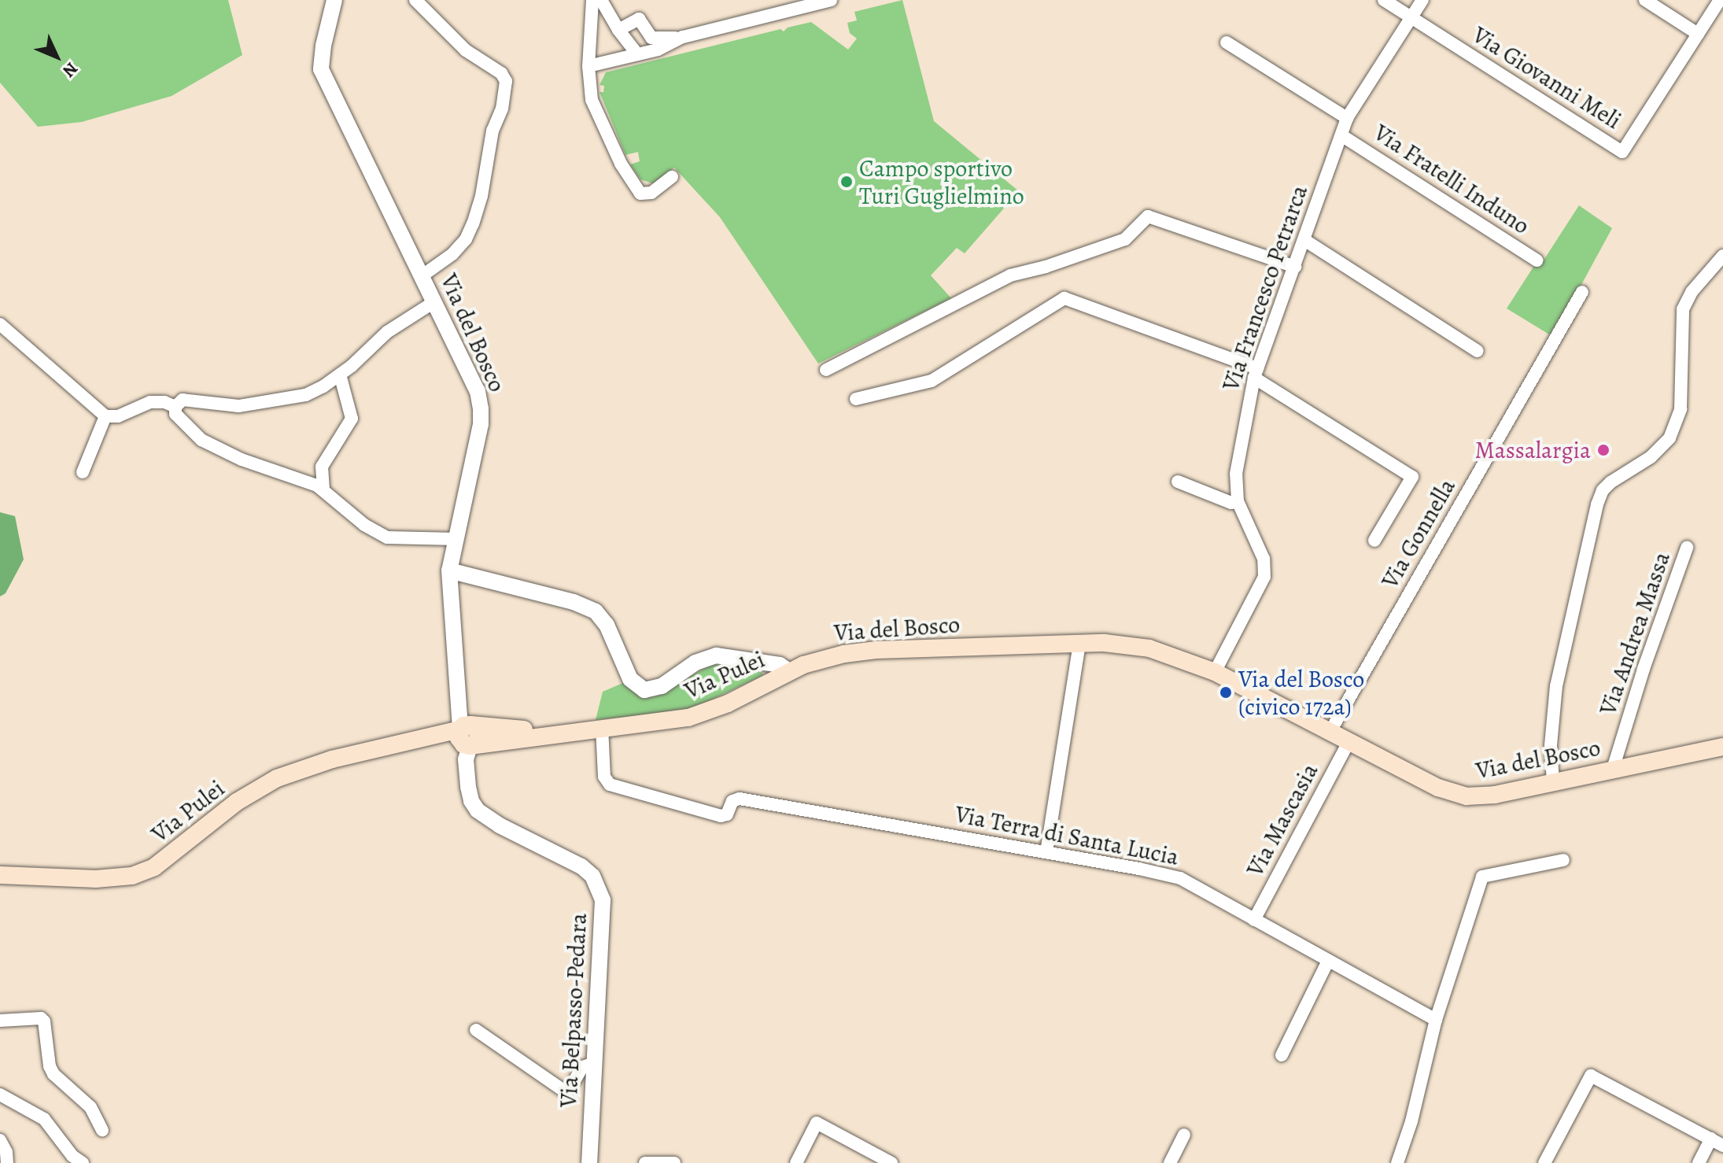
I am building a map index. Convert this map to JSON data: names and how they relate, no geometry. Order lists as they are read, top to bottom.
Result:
{
  "streets": {
    "main road": ["Via del Bosco", "Via Pulei"],
    "street": [
      "Via Giovanni Meli",
      "Via Fratelli Induno",
      "Via Francesco Petrarca",
      "Via Gonnella",
      "Via Andrea Massa",
      "Via Mascasia",
      "Via Terra di Santa Lucia",
      "Via Belpasso-Pedara"
    ]
  },
  "crossings": [
    ["Via Giovanni Meli", "Via Francesco Petrarca"],
    ["Via Fratelli Induno", "Via Francesco Petrarca"],
    ["Via Francesco Petrarca", "Via del Bosco"],
    ["Via del Bosco", "Via Gonnella"],
    ["Via del Bosco", "Via Andrea Massa"],
    ["Via del Bosco", "Via Pulei"],
    ["Via del Bosco", "Via Mascasia"],
    ["Via del Bosco", "Via Belpasso-Pedara"],
    ["Via Pulei", "Via Terra di Santa Lucia"],
    ["Via Mascasia", "Via Terra di Santa Lucia"]
  ],
  "places": ["Campo sportivo Turi Guglielmino", "Massalargia", "Via del Bosco (civico 172a)"],
  "north": "bottom right"
}
